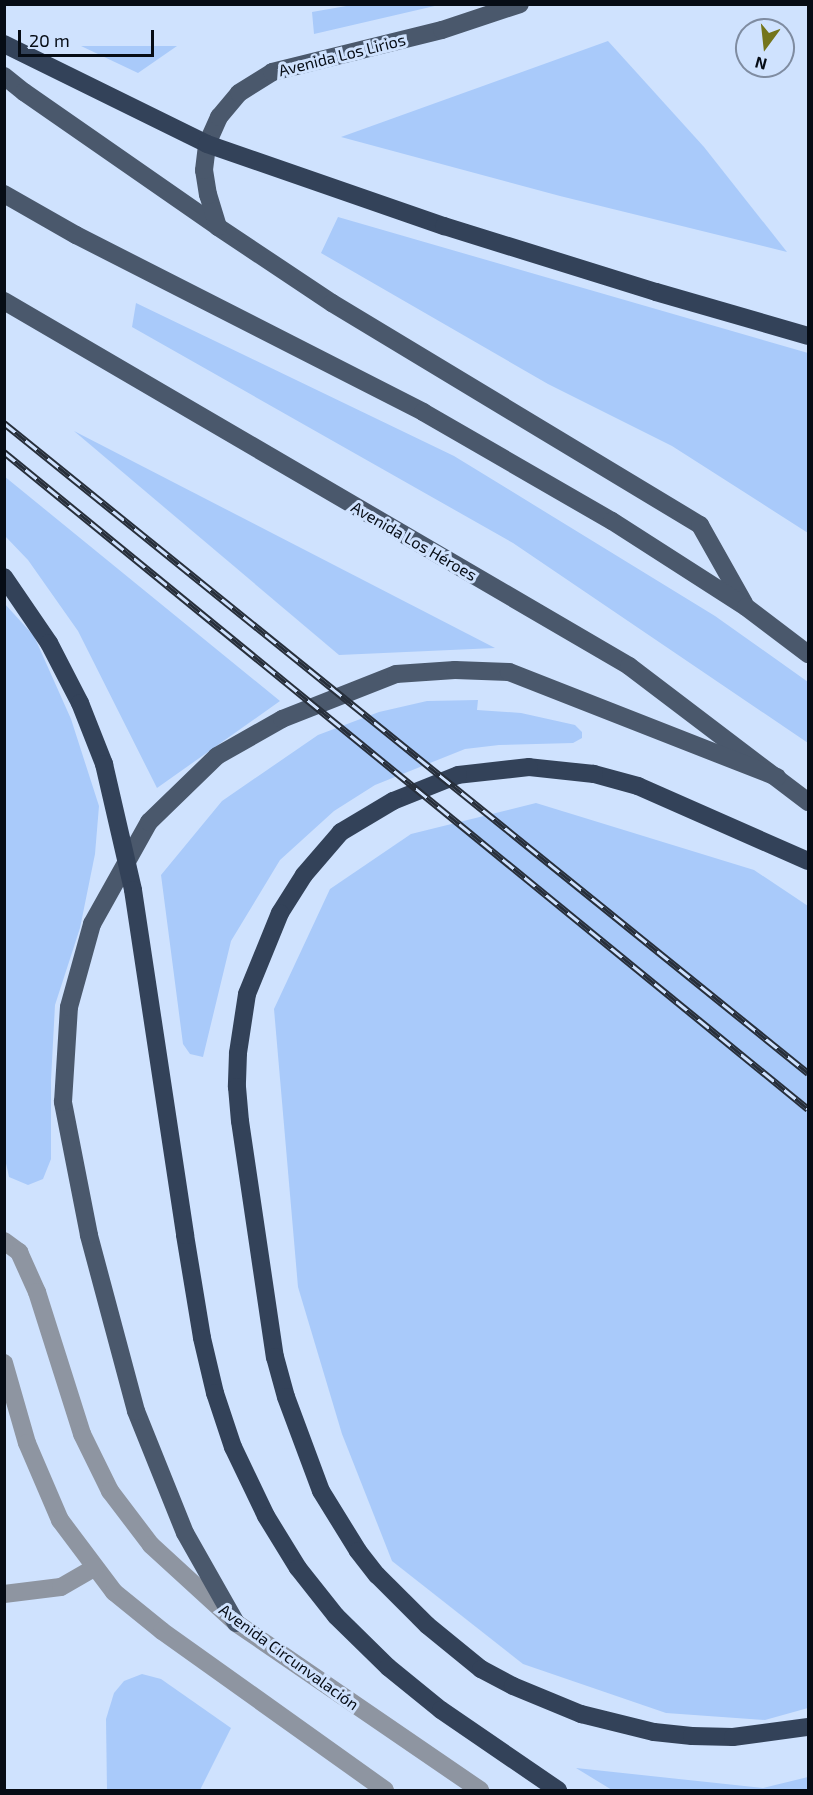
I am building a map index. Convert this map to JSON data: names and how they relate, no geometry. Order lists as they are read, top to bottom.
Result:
{
  "streets": {
    "main road": ["Avenida Los Lirios", "Avenida Los Héroes"],
    "street": ["Avenida Circunvalación"]
  },
  "scale_bar": "20 m",
  "north": "bottom"
}
